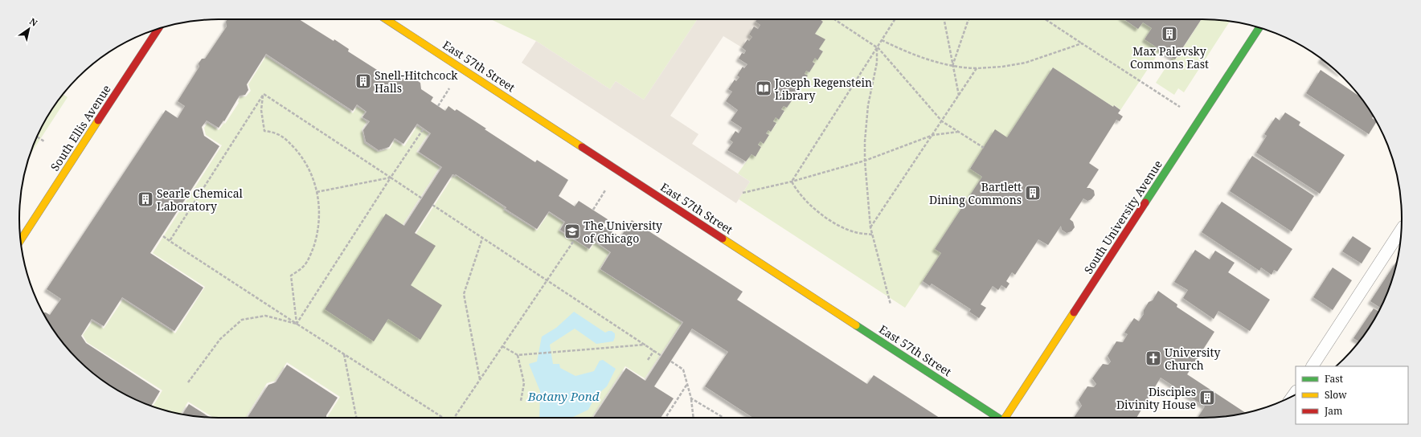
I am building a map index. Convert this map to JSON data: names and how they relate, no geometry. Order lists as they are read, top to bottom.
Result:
{
  "streets": {
    "street": ["East 57th Street", "South Ellis Avenue", "South University Avenue"]
  },
  "water": ["Botany Pond"],
  "places": {
    "building": [
      "Max Palevsky Commons East",
      "Snell-Hitchcock Halls",
      "Bartlett Dining Commons",
      "Searle Chemical Laboratory",
      "Disciples Divinity House"
    ],
    "library": ["Joseph Regenstein Library"],
    "school or university": ["The University of Chicago"],
    "church": ["University Church"]
  },
  "legend": ["Fast", "Slow", "Jam"],
  "north": "top right"
}
